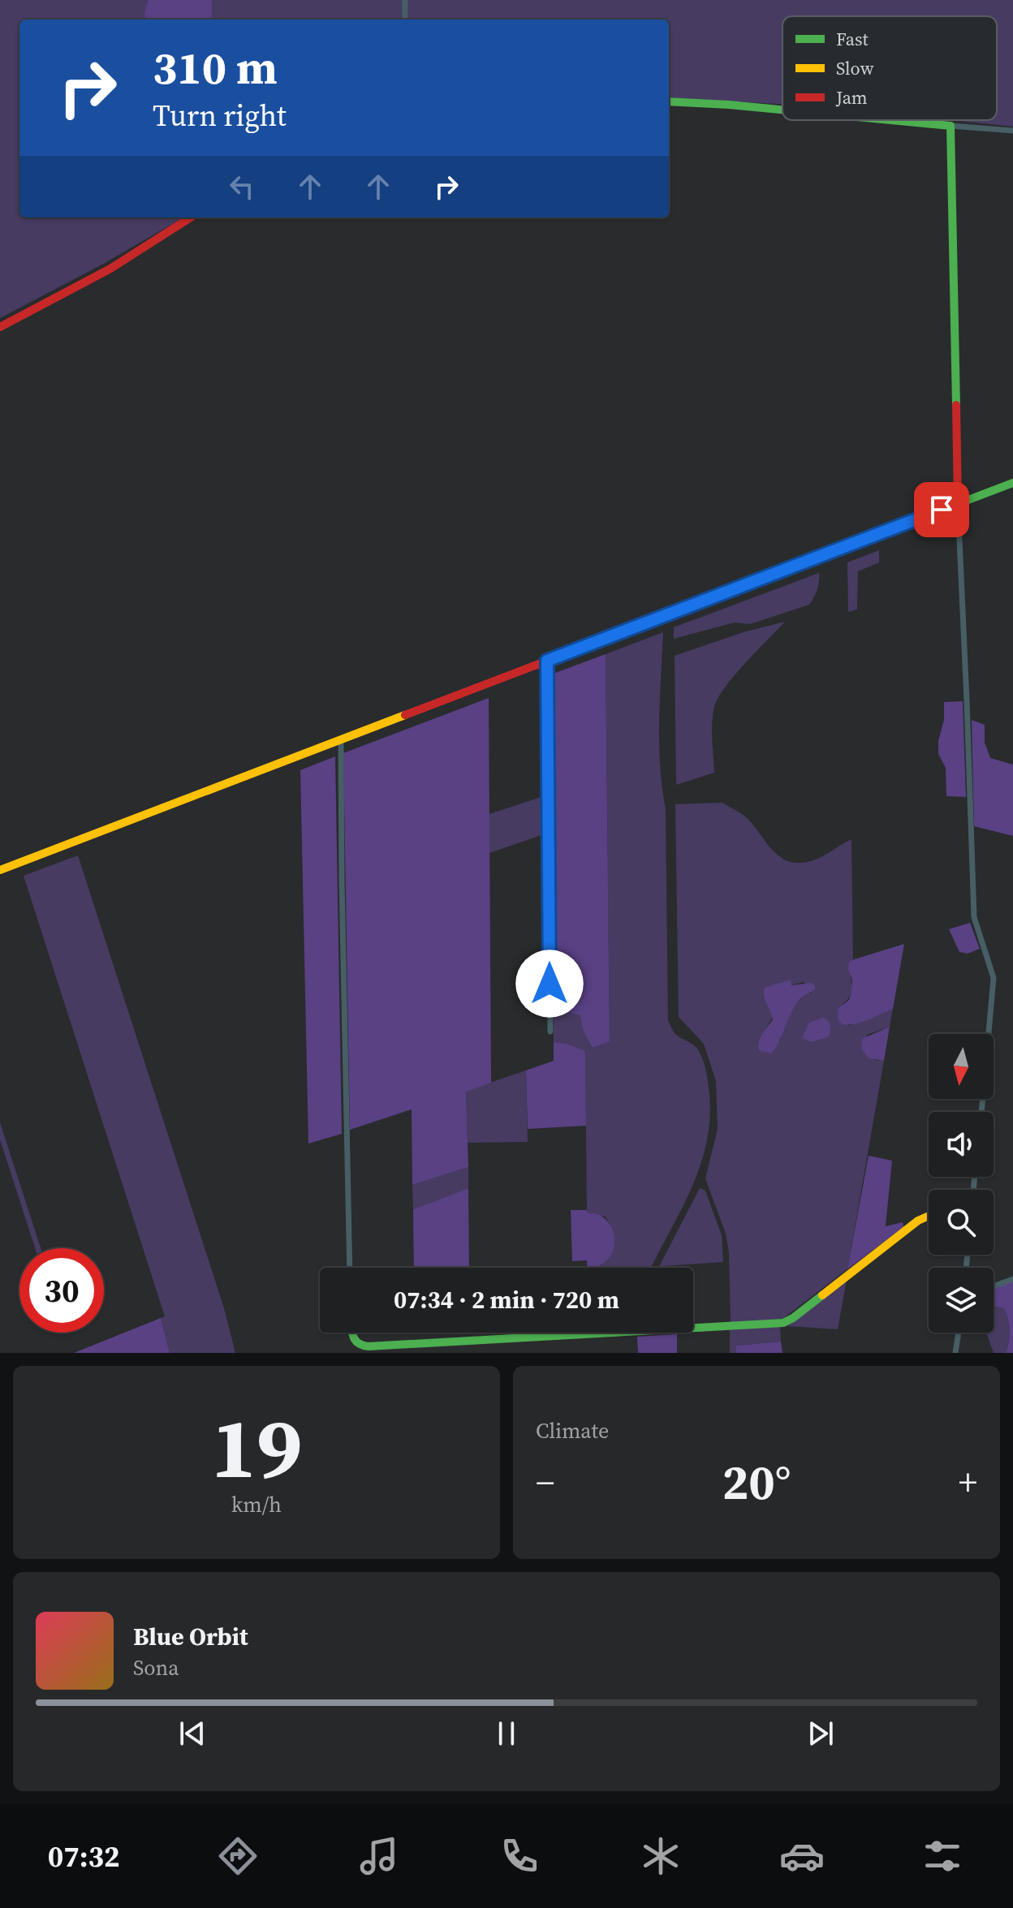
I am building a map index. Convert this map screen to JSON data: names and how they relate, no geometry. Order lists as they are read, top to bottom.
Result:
{
  "legend": ["Fast", "Slow", "Jam"],
  "north": "bottom",
  "page": {
    "turn": ["310 m", "Turn right"],
    "limit": "30",
    "trip": "07:34 · 2 min · 720 m",
    "tile": [
      ["19", "km/h"],
      "Climate"
    ],
    "heat": ["−", "20°", "+"],
    "song": ["Blue Orbit", "Sona"],
    "tabs": "07:32"
  }
}
